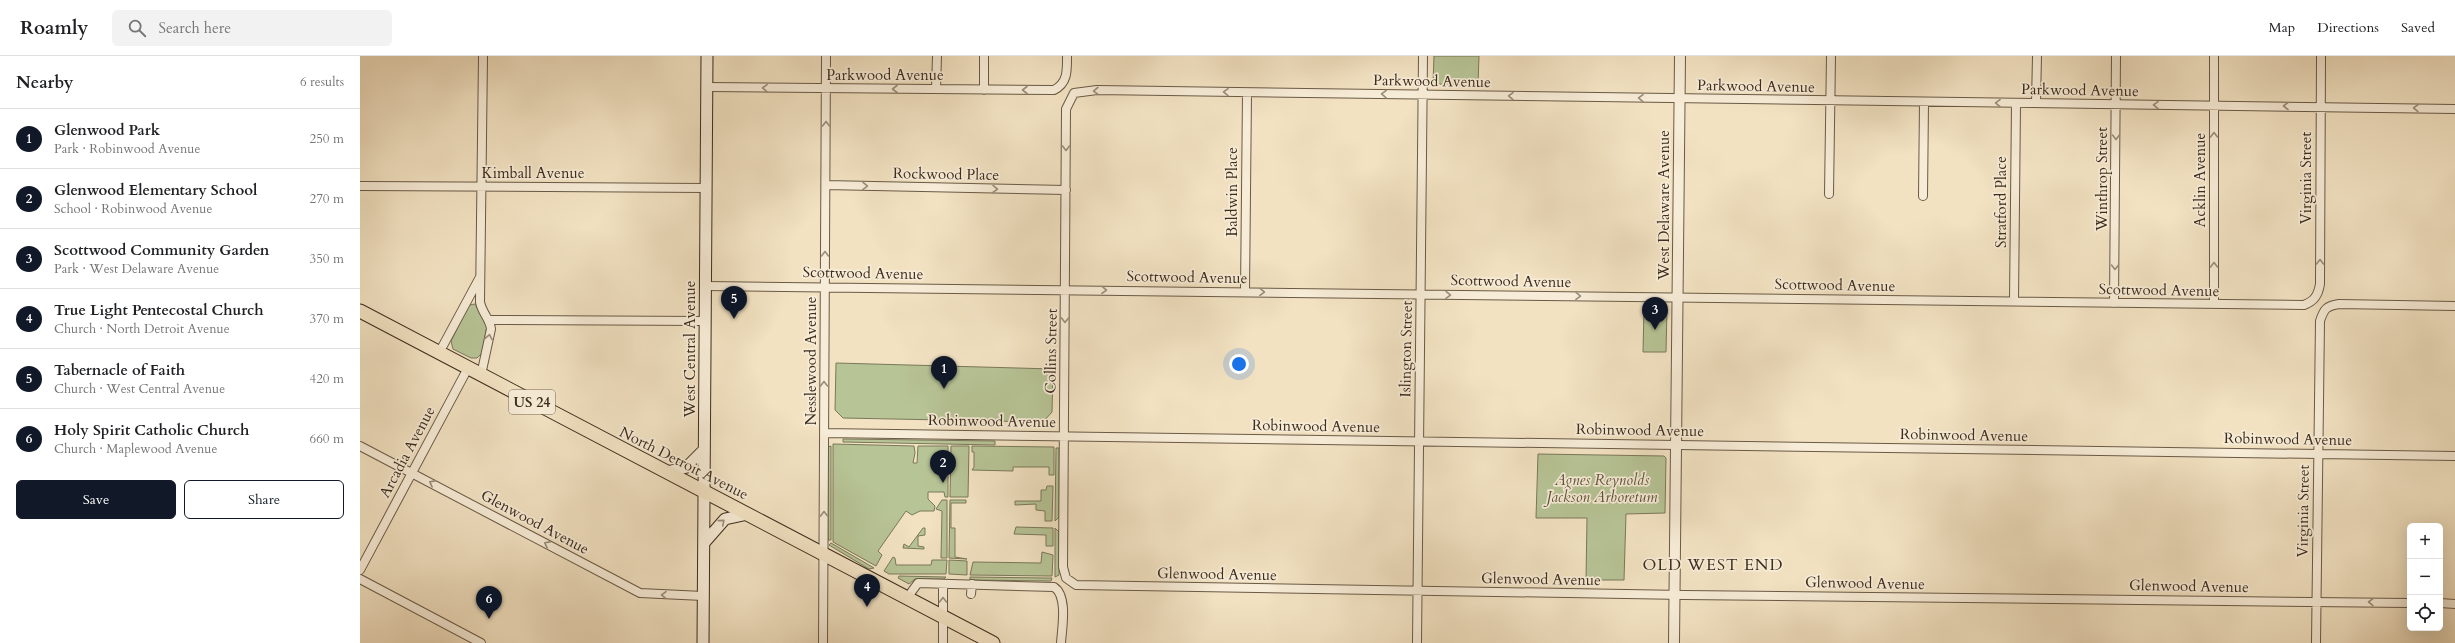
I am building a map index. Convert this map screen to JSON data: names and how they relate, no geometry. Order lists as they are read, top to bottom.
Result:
{
  "streets": {
    "main road": ["West Central Avenue", "US 24", "North Detroit Avenue"],
    "street": [
      "Parkwood Avenue",
      "Kimball Avenue",
      "Rockwood Place",
      "Virginia Street",
      "Winthrop Street",
      "Acklin Avenue",
      "Baldwin Place",
      "Stratford Place",
      "West Delaware Avenue",
      "Scottwood Avenue",
      "Islington Street",
      "Collins Street",
      "Nesslewood Avenue",
      "Robinwood Avenue",
      "Arcadia Avenue",
      "Glenwood Avenue"
    ]
  },
  "crossings": [
    ["Parkwood Avenue", "Virginia Street"],
    ["Parkwood Avenue", "Winthrop Street"],
    ["Parkwood Avenue", "Acklin Avenue"],
    ["Parkwood Avenue", "Baldwin Place"],
    ["Parkwood Avenue", "Stratford Place"],
    ["Parkwood Avenue", "West Delaware Avenue"],
    ["Parkwood Avenue", "West Central Avenue"],
    ["Parkwood Avenue", "Islington Street"],
    ["Parkwood Avenue", "Collins Street"],
    ["Parkwood Avenue", "Nesslewood Avenue"],
    ["Kimball Avenue", "West Central Avenue"],
    ["Rockwood Place", "Collins Street"],
    ["Rockwood Place", "Nesslewood Avenue"],
    ["Virginia Street", "Scottwood Avenue"],
    ["Virginia Street", "Robinwood Avenue"],
    ["Virginia Street", "Glenwood Avenue"],
    ["Winthrop Street", "Scottwood Avenue"],
    ["Acklin Avenue", "Scottwood Avenue"],
    ["Baldwin Place", "Scottwood Avenue"],
    ["Stratford Place", "Scottwood Avenue"],
    ["West Delaware Avenue", "Scottwood Avenue"],
    ["West Delaware Avenue", "Robinwood Avenue"],
    ["West Delaware Avenue", "Glenwood Avenue"],
    ["Scottwood Avenue", "West Central Avenue"],
    ["Scottwood Avenue", "Islington Street"],
    ["Scottwood Avenue", "Collins Street"],
    ["Scottwood Avenue", "Nesslewood Avenue"],
    ["West Central Avenue", "North Detroit Avenue"],
    ["West Central Avenue", "Glenwood Avenue"],
    ["Islington Street", "Robinwood Avenue"],
    ["Islington Street", "Glenwood Avenue"],
    ["Collins Street", "Robinwood Avenue"],
    ["Collins Street", "Glenwood Avenue"],
    ["Nesslewood Avenue", "Robinwood Avenue"],
    ["Nesslewood Avenue", "North Detroit Avenue"],
    ["Arcadia Avenue", "North Detroit Avenue"],
    ["Arcadia Avenue", "Glenwood Avenue"]
  ],
  "one_way": [
    "Parkwood Avenue",
    "Rockwood Place",
    "Winthrop Street",
    "Acklin Avenue",
    "Scottwood Avenue",
    "Collins Street",
    "Nesslewood Avenue"
  ],
  "districts": ["OLD WEST END"],
  "parks": ["Agnes Reynolds Jackson Arboretum"],
  "page": {
    "header": "Roamly",
    "search": "Search here",
    "nav": ["Map", "Directions", "Saved"],
    "heading": ["Nearby", "6 results"],
    "list": [
      {
        "mark": "1",
        "name": "Glenwood Park",
        "note": "Park · Robinwood Avenue",
        "value": "250 m"
      },
      {
        "mark": "2",
        "name": "Glenwood Elementary School",
        "note": "School · Robinwood Avenue",
        "value": "270 m"
      },
      {
        "mark": "3",
        "name": "Scottwood Community Garden",
        "note": "Park · West Delaware Avenue",
        "value": "350 m"
      },
      {
        "mark": "4",
        "name": "True Light Pentecostal Church",
        "note": "Church · North Detroit Avenue",
        "value": "370 m"
      },
      {
        "mark": "5",
        "name": "Tabernacle of Faith",
        "note": "Church · West Central Avenue",
        "value": "420 m"
      },
      {
        "mark": "6",
        "name": "Holy Spirit Catholic Church",
        "note": "Church · Maplewood Avenue",
        "value": "660 m"
      }
    ],
    "pins": [
      "5",
      "3",
      "1",
      "2",
      "4",
      "6"
    ],
    "buttons": ["Save", "Share"],
    "map_buttons": ["+", "−"]
  }
}
